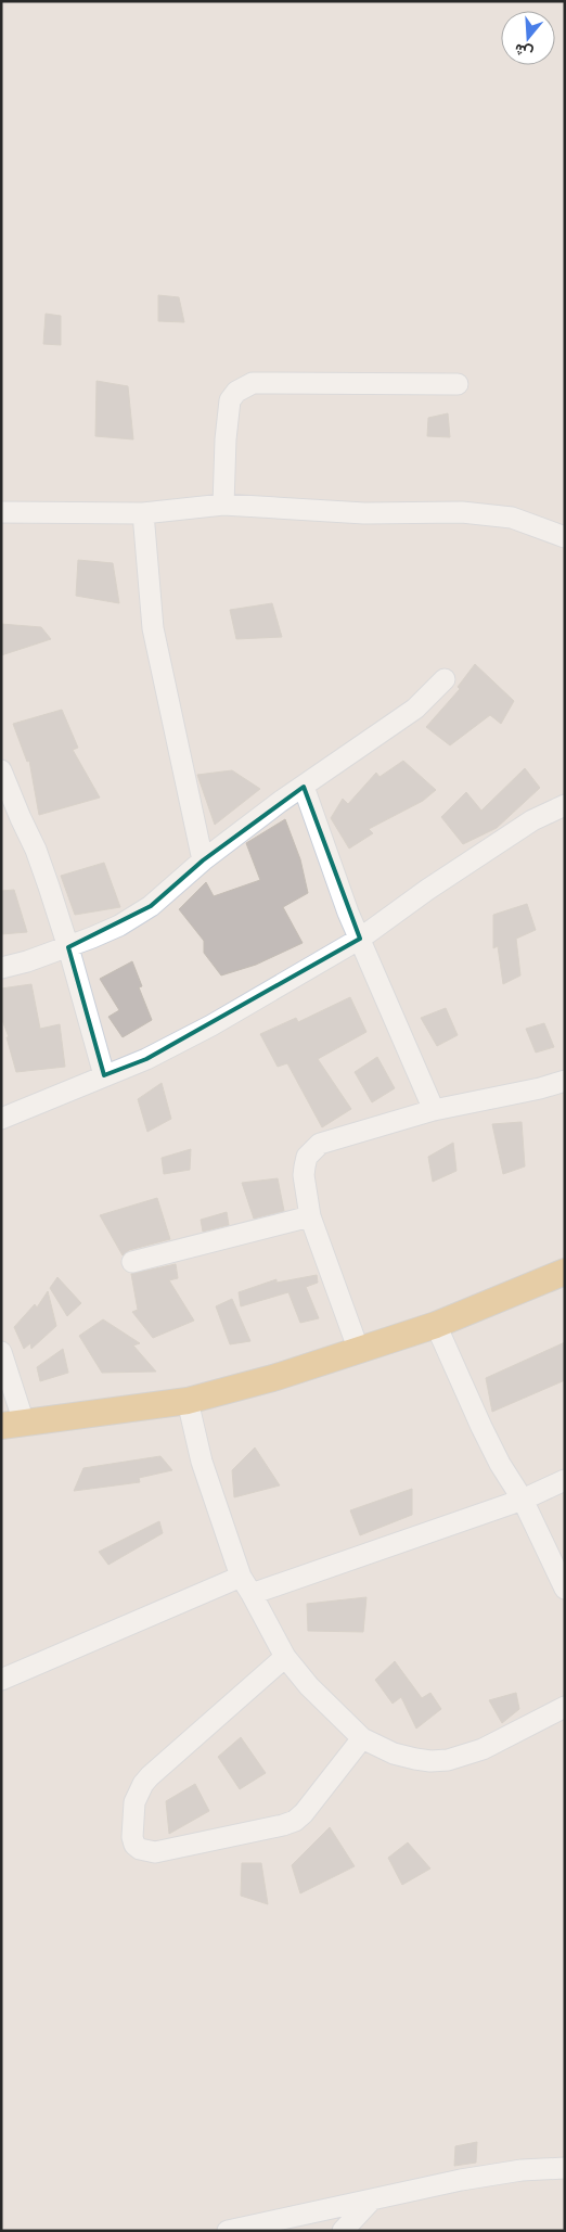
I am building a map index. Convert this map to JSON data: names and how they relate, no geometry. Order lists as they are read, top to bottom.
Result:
{
  "north": "bottom"
}
